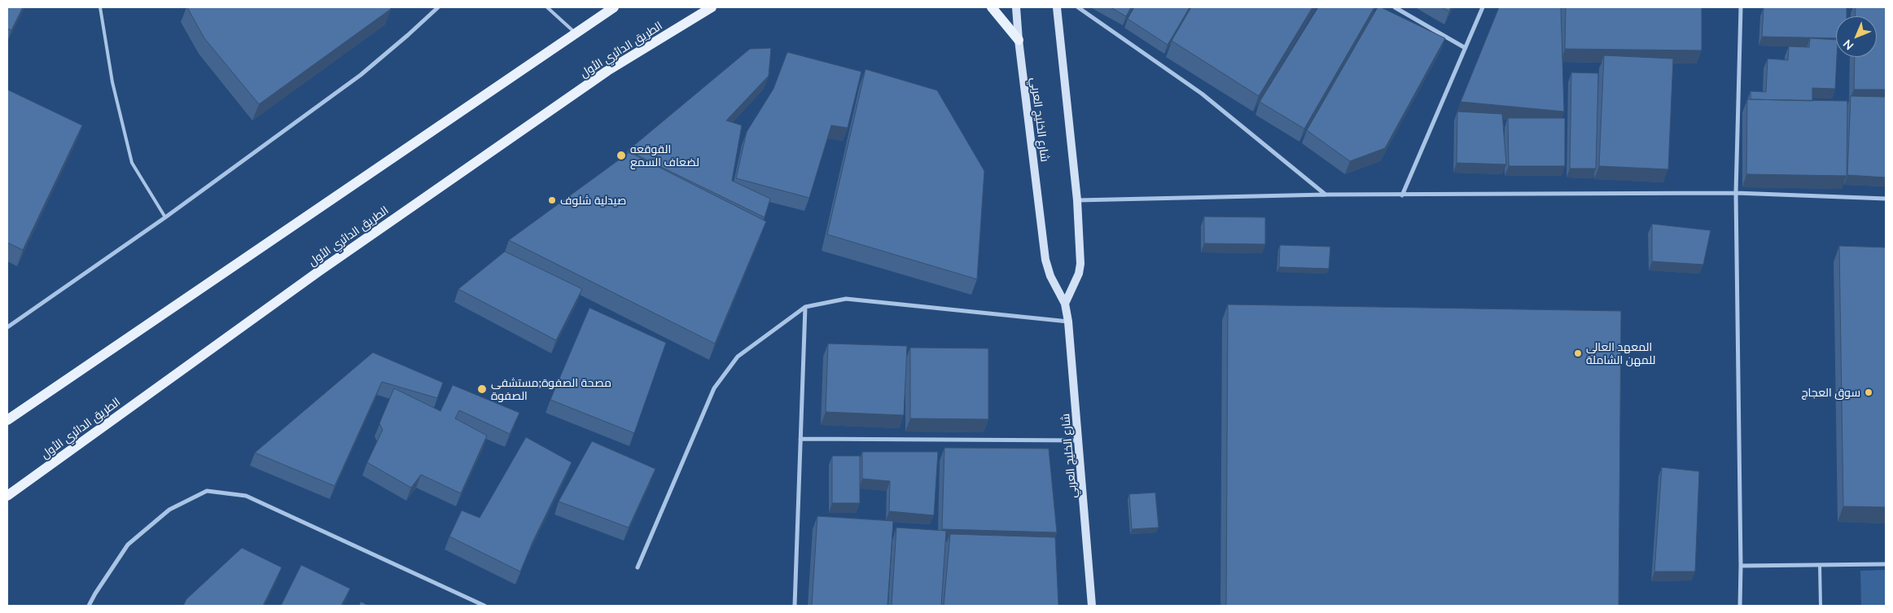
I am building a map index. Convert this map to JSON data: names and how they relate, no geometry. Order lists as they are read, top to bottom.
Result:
{
  "streets": {
    "main road": ["الطريق الدائري الأول", "شارع الخليج العربي"]
  },
  "places": [
    "القوقعه لضعاف السمع",
    "صيدلية شلوف",
    "المعهد العالي للمهن الشاملة",
    "مصحة الصفوة;مستشفى الصفوة",
    "سوق العجاج"
  ],
  "north": "bottom left"
}
